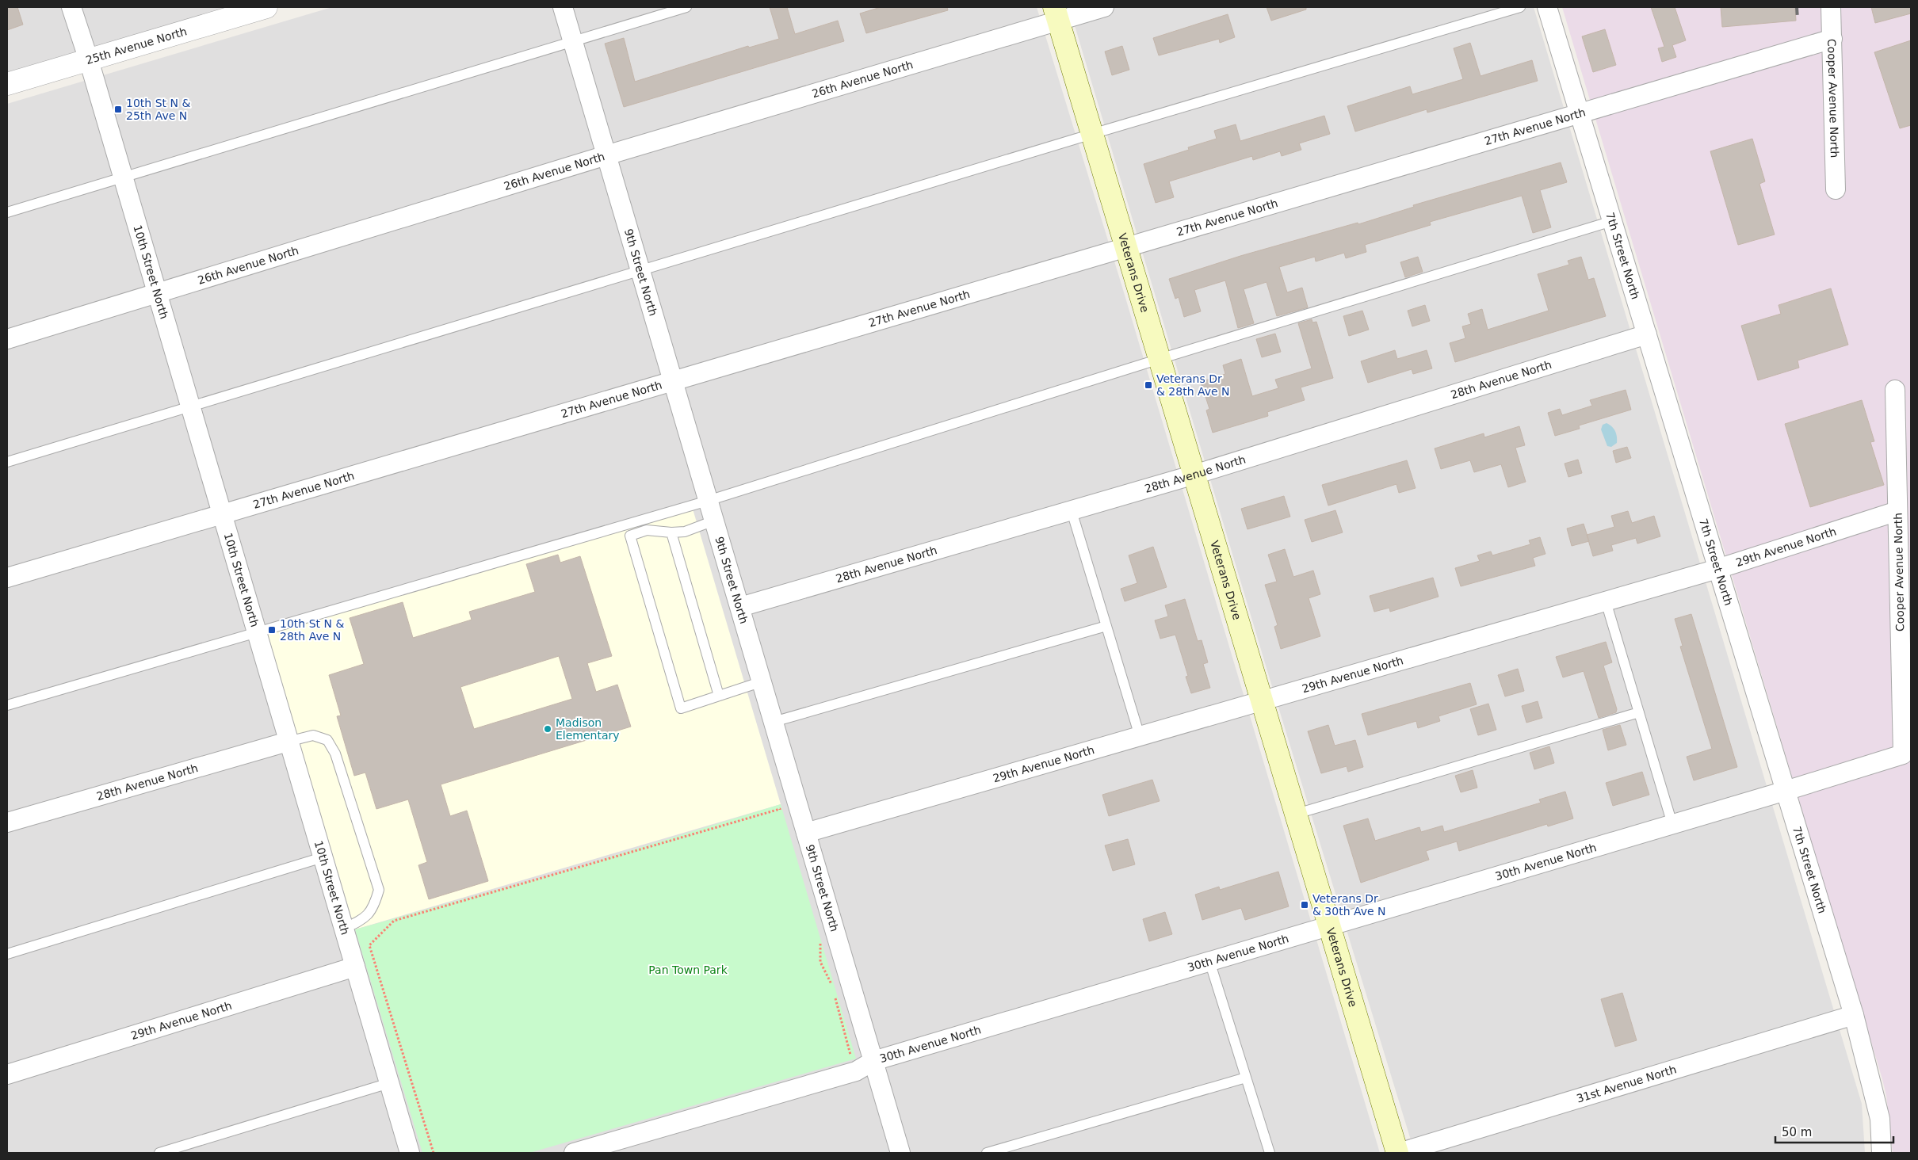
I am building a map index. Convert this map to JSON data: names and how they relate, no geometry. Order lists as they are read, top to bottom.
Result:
{
  "streets": {
    "main road": ["Veterans Drive"],
    "street": [
      "25th Avenue North",
      "26th Avenue North",
      "Cooper Avenue North",
      "27th Avenue North",
      "7th Street North",
      "10th Street North",
      "9th Street North",
      "28th Avenue North",
      "29th Avenue North",
      "30th Avenue North",
      "31st Avenue North"
    ]
  },
  "crossings": [
    ["25th Avenue North", "10th Street North"],
    ["26th Avenue North", "10th Street North"],
    ["26th Avenue North", "9th Street North"],
    ["26th Avenue North", "Veterans Drive"],
    ["Cooper Avenue North", "27th Avenue North"],
    ["Cooper Avenue North", "29th Avenue North"],
    ["Cooper Avenue North", "30th Avenue North"],
    ["27th Avenue North", "7th Street North"],
    ["27th Avenue North", "10th Street North"],
    ["27th Avenue North", "9th Street North"],
    ["27th Avenue North", "Veterans Drive"],
    ["7th Street North", "28th Avenue North"],
    ["7th Street North", "29th Avenue North"],
    ["7th Street North", "30th Avenue North"],
    ["7th Street North", "31st Avenue North"],
    ["10th Street North", "28th Avenue North"],
    ["10th Street North", "29th Avenue North"],
    ["9th Street North", "28th Avenue North"],
    ["9th Street North", "29th Avenue North"],
    ["9th Street North", "30th Avenue North"],
    ["Veterans Drive", "28th Avenue North"],
    ["Veterans Drive", "29th Avenue North"],
    ["Veterans Drive", "30th Avenue North"],
    ["Veterans Drive", "31st Avenue North"]
  ],
  "parks": ["Pan Town Park"],
  "places": {
    "transit": [
      "10th St N & 25th Ave N",
      "Veterans Dr & 28th Ave N",
      "10th St N & 28th Ave N",
      "Veterans Dr & 30th Ave N"
    ],
    "other": ["Madison Elementary"]
  },
  "scale_bar": "50 m"
}
